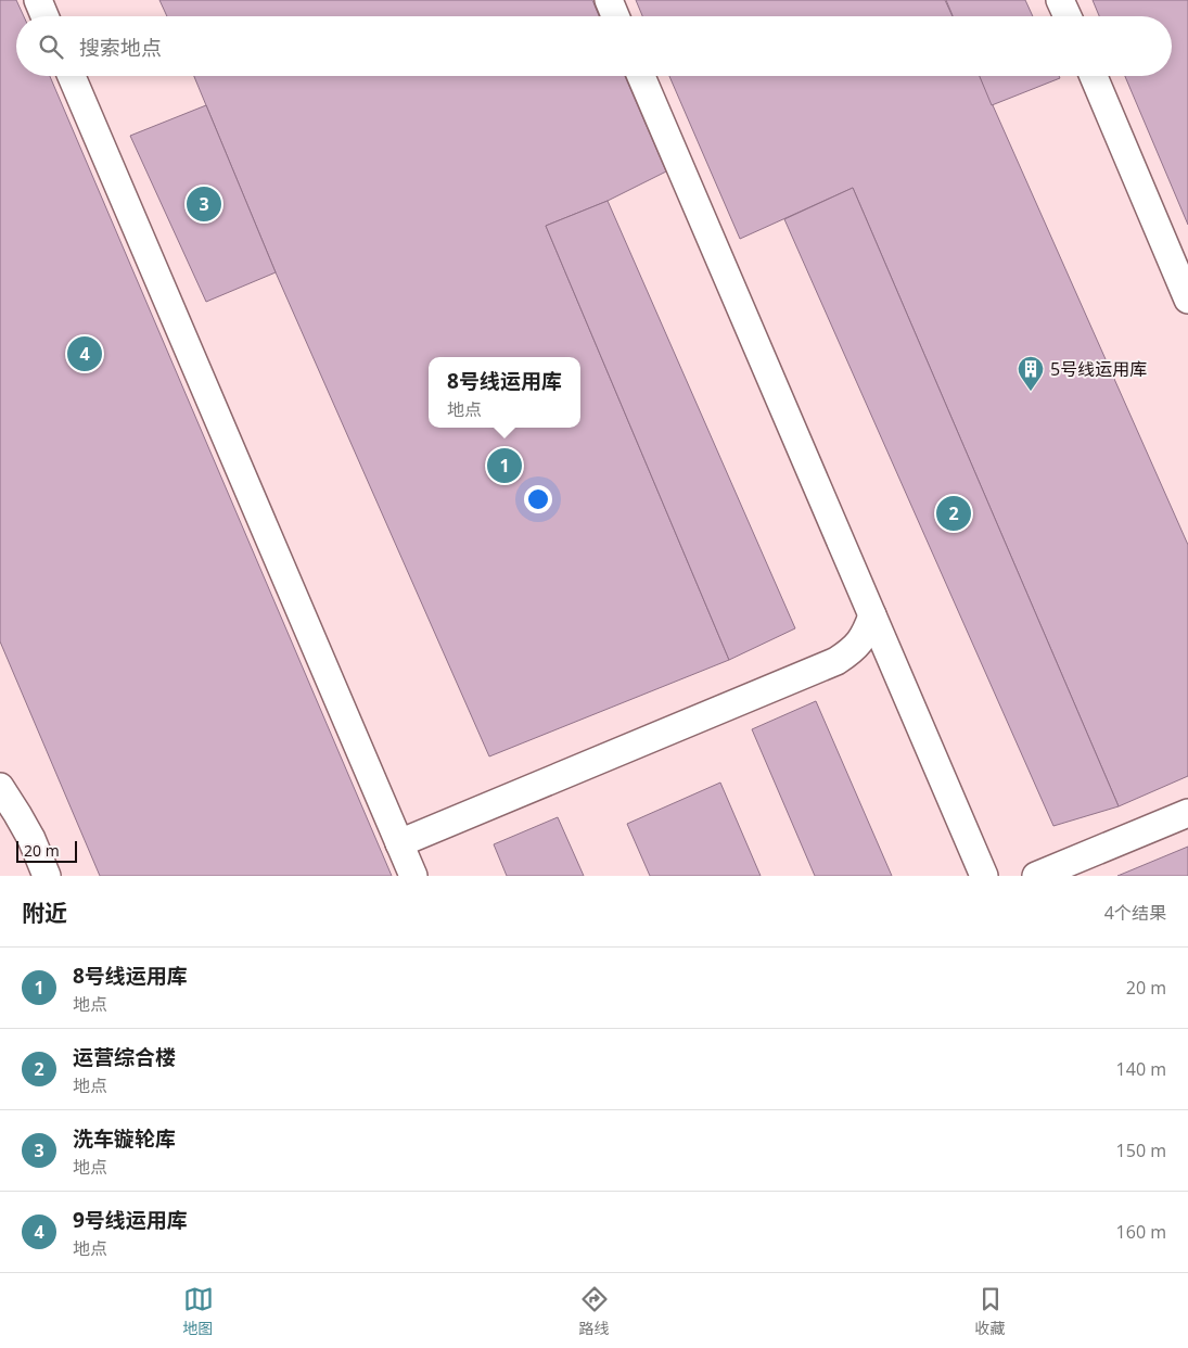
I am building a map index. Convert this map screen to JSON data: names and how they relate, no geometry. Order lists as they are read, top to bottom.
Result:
{
  "places": {
    "building": ["5号线运用库"]
  },
  "scale_bar": "20 m",
  "page": {
    "search": "搜索地点",
    "pins": [
      "3",
      "4",
      "1",
      "2"
    ],
    "popup": ["8号线运用库", "地点"],
    "scale": "20 m",
    "heading": ["附近", "4个结果"],
    "list": [
      {
        "mark": "1",
        "name": "8号线运用库",
        "note": "地点",
        "value": "20 m"
      },
      {
        "mark": "2",
        "name": "运营综合楼",
        "note": "地点",
        "value": "140 m"
      },
      {
        "mark": "3",
        "name": "洗车镟轮库",
        "note": "地点",
        "value": "150 m"
      },
      {
        "mark": "4",
        "name": "9号线运用库",
        "note": "地点",
        "value": "160 m"
      }
    ],
    "nav": ["地图", "路线", "收藏"]
  }
}
